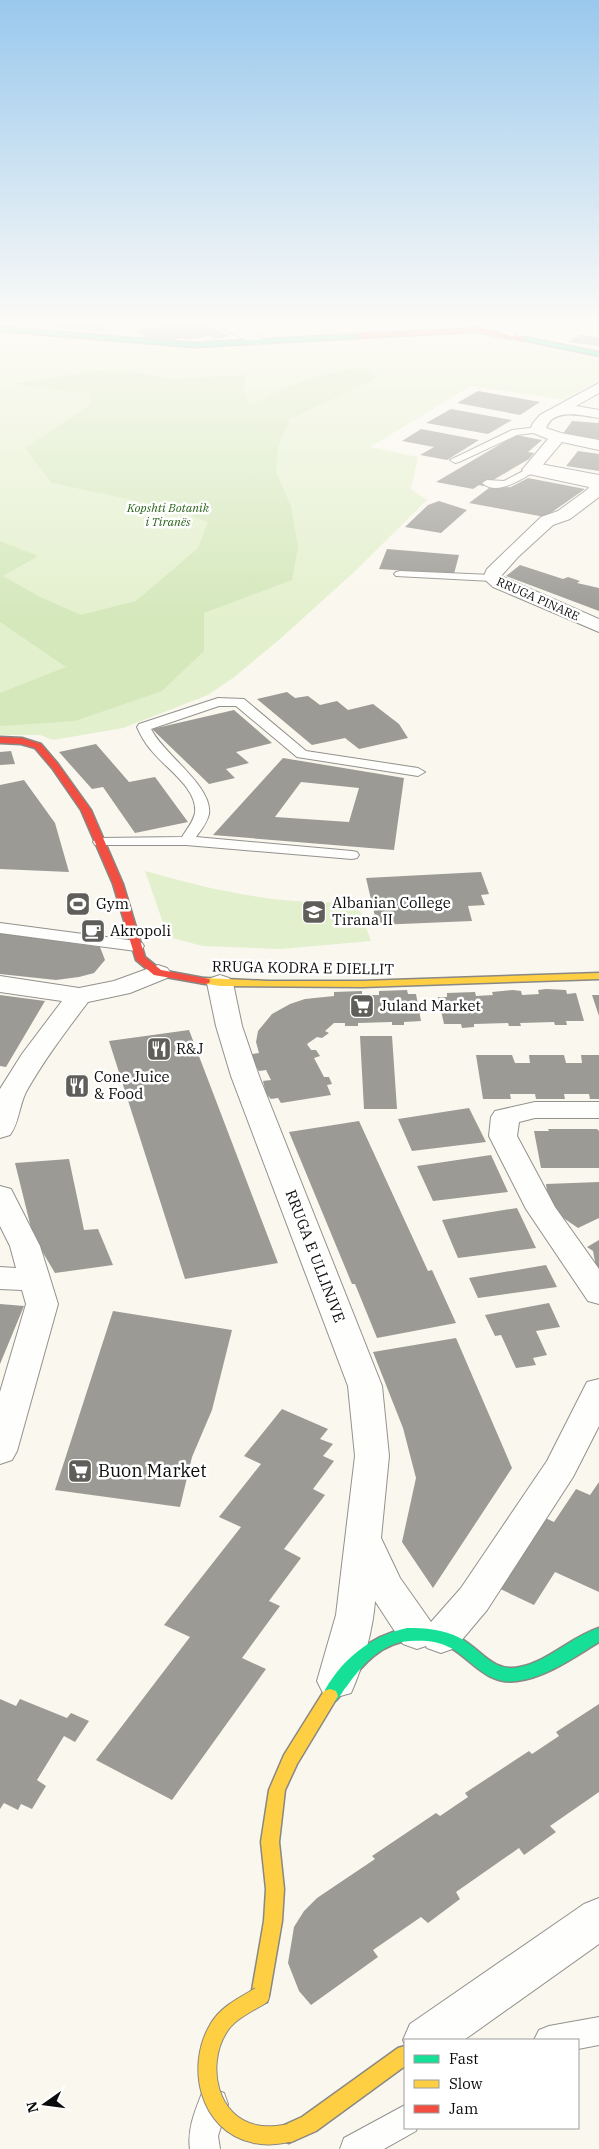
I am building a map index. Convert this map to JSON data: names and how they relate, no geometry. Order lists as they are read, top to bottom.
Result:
{
  "streets": {
    "street": ["RRUGA PINARE", "RRUGA KODRA E DIELLIT", "RRUGA E ULLINJVE"]
  },
  "crossings": [
    ["RRUGA KODRA E DIELLIT", "RRUGA E ULLINJVE"]
  ],
  "parks": ["Kopshti Botanik i Tiranës"],
  "places": {
    "sports": ["Gym"],
    "school or university": ["Albanian College Tirana II"],
    "cafe": ["Akropoli"],
    "supermarket": ["Juland Market", "Buon Market"],
    "restaurant": ["R&J", "Cone Juice & Food"]
  },
  "legend": ["Fast", "Slow", "Jam"],
  "north": "left"
}
